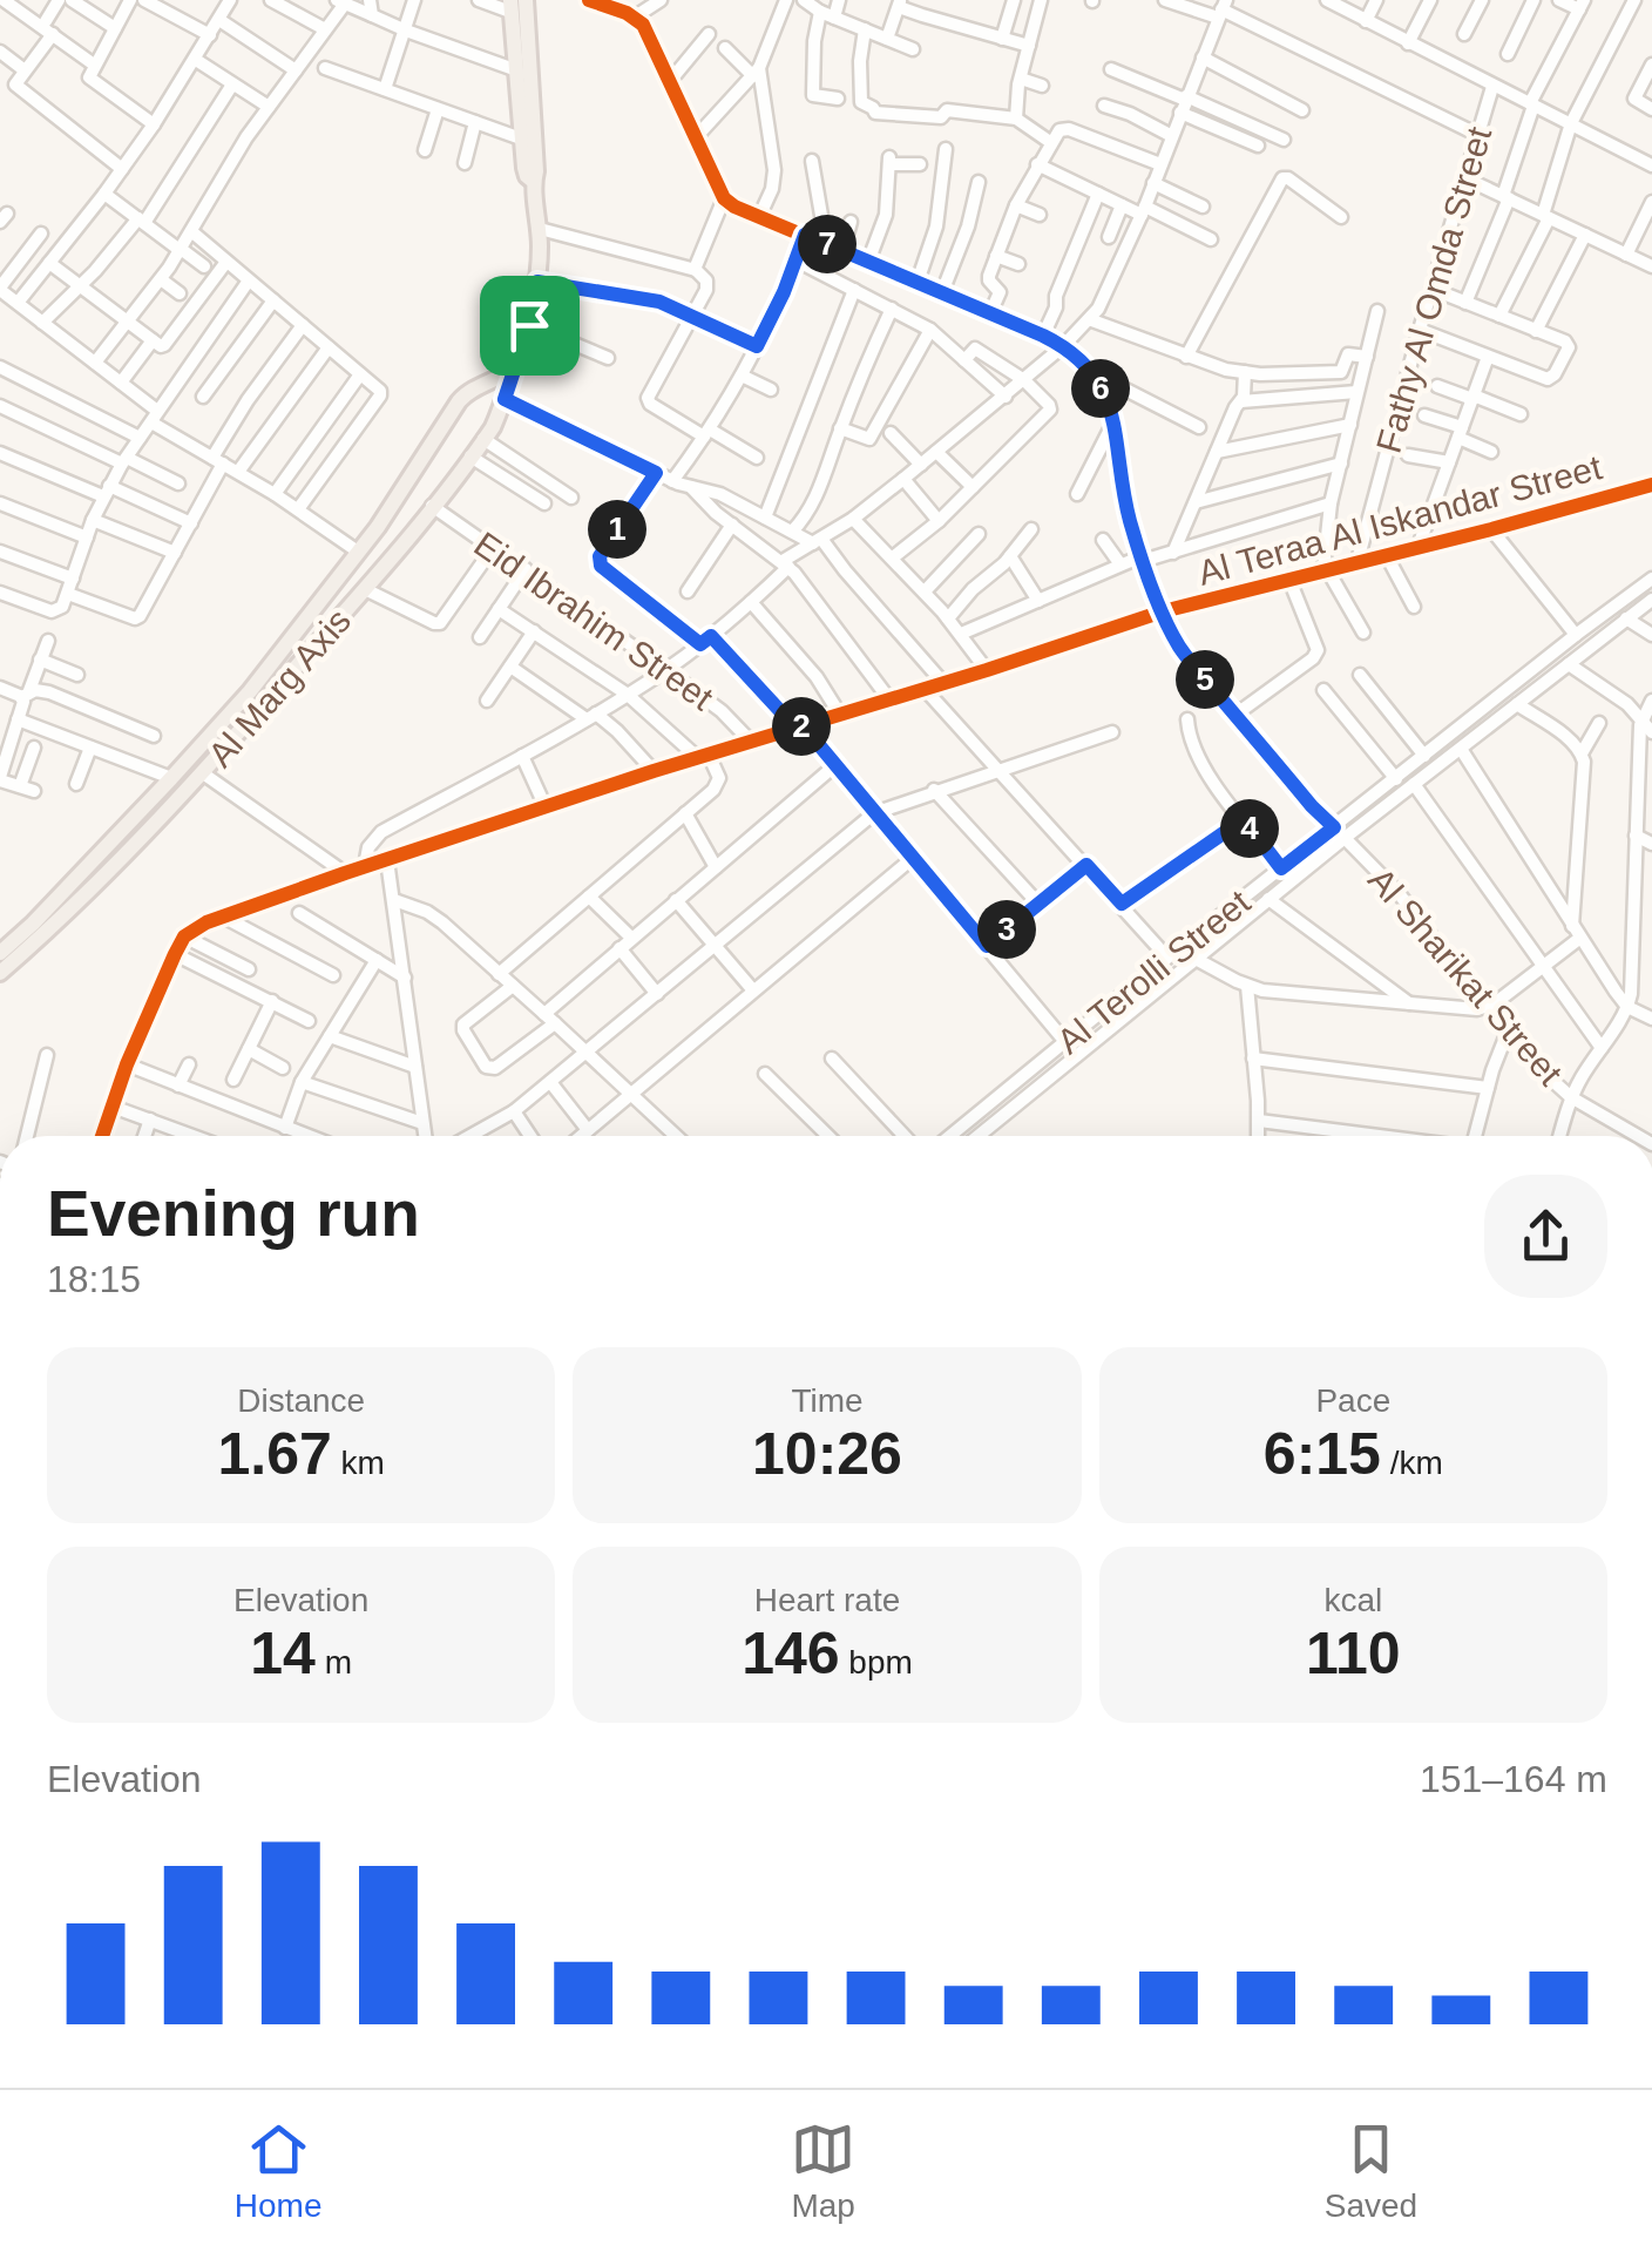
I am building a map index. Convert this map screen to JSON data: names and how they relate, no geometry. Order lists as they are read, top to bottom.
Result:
{
  "streets": {
    "main road": ["Al Marg Axis"],
    "street": [
      "Fathy Al Omda Street",
      "Al Teraa Al Iskandar Street",
      "Eid Ibrahim Street",
      "Al Terolli Street",
      "Al Sharikat Street"
    ]
  },
  "crossings": [
    ["Fathy Al Omda Street", "Al Teraa Al Iskandar Street"],
    ["Al Teraa Al Iskandar Street", "Eid Ibrahim Street"],
    ["Al Teraa Al Iskandar Street", "Al Sharikat Street"],
    ["Eid Ibrahim Street", "Al Marg Axis"],
    ["Al Terolli Street", "Al Sharikat Street"]
  ],
  "page": {
    "pins": [
      "7",
      "6",
      "1",
      "5",
      "2",
      "4",
      "3"
    ],
    "heading": ["Evening run", "18:15"],
    "stats": [
      ["Distance", "1.67 km"],
      ["Time", "10:26"],
      ["Pace", "6:15 /km"],
      ["Elevation", "14 m"],
      ["Heart rate", "146 bpm"],
      ["kcal", "110"]
    ],
    "chart": ["Elevation", "151–164 m"],
    "tabs": ["Home", "Map", "Saved"]
  }
}
